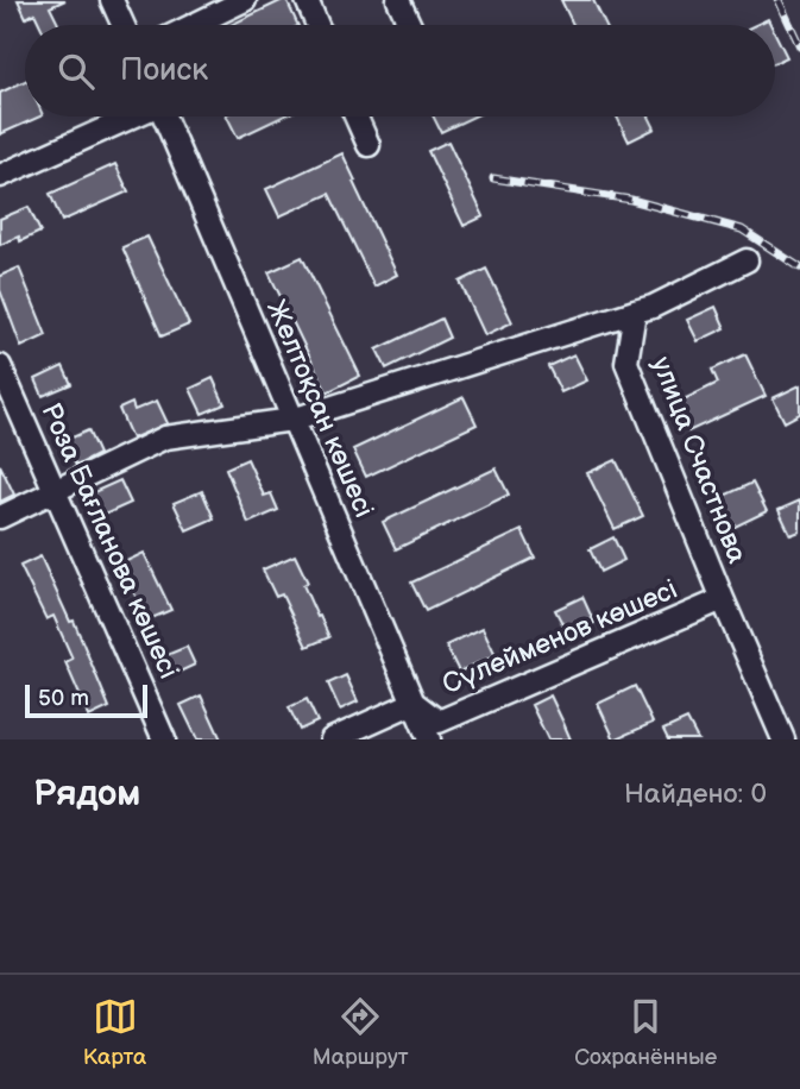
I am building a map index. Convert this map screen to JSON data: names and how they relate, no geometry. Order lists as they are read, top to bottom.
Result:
{
  "streets": {
    "street": [
      "Желтоқсан көшесі",
      "улица Счастнова",
      "Роза Бағланова көшесі",
      "Сүлейменов көшесі"
    ]
  },
  "crossings": [
    ["Желтоқсан көшесі", "Сүлейменов көшесі"],
    ["улица Счастнова", "Сүлейменов көшесі"]
  ],
  "scale_bar": "50 m",
  "page": {
    "search": "Поиск",
    "scale": "50 m",
    "heading": ["Рядом", "Найдено: 0"],
    "nav": ["Карта", "Маршрут", "Сохранённые"]
  }
}
